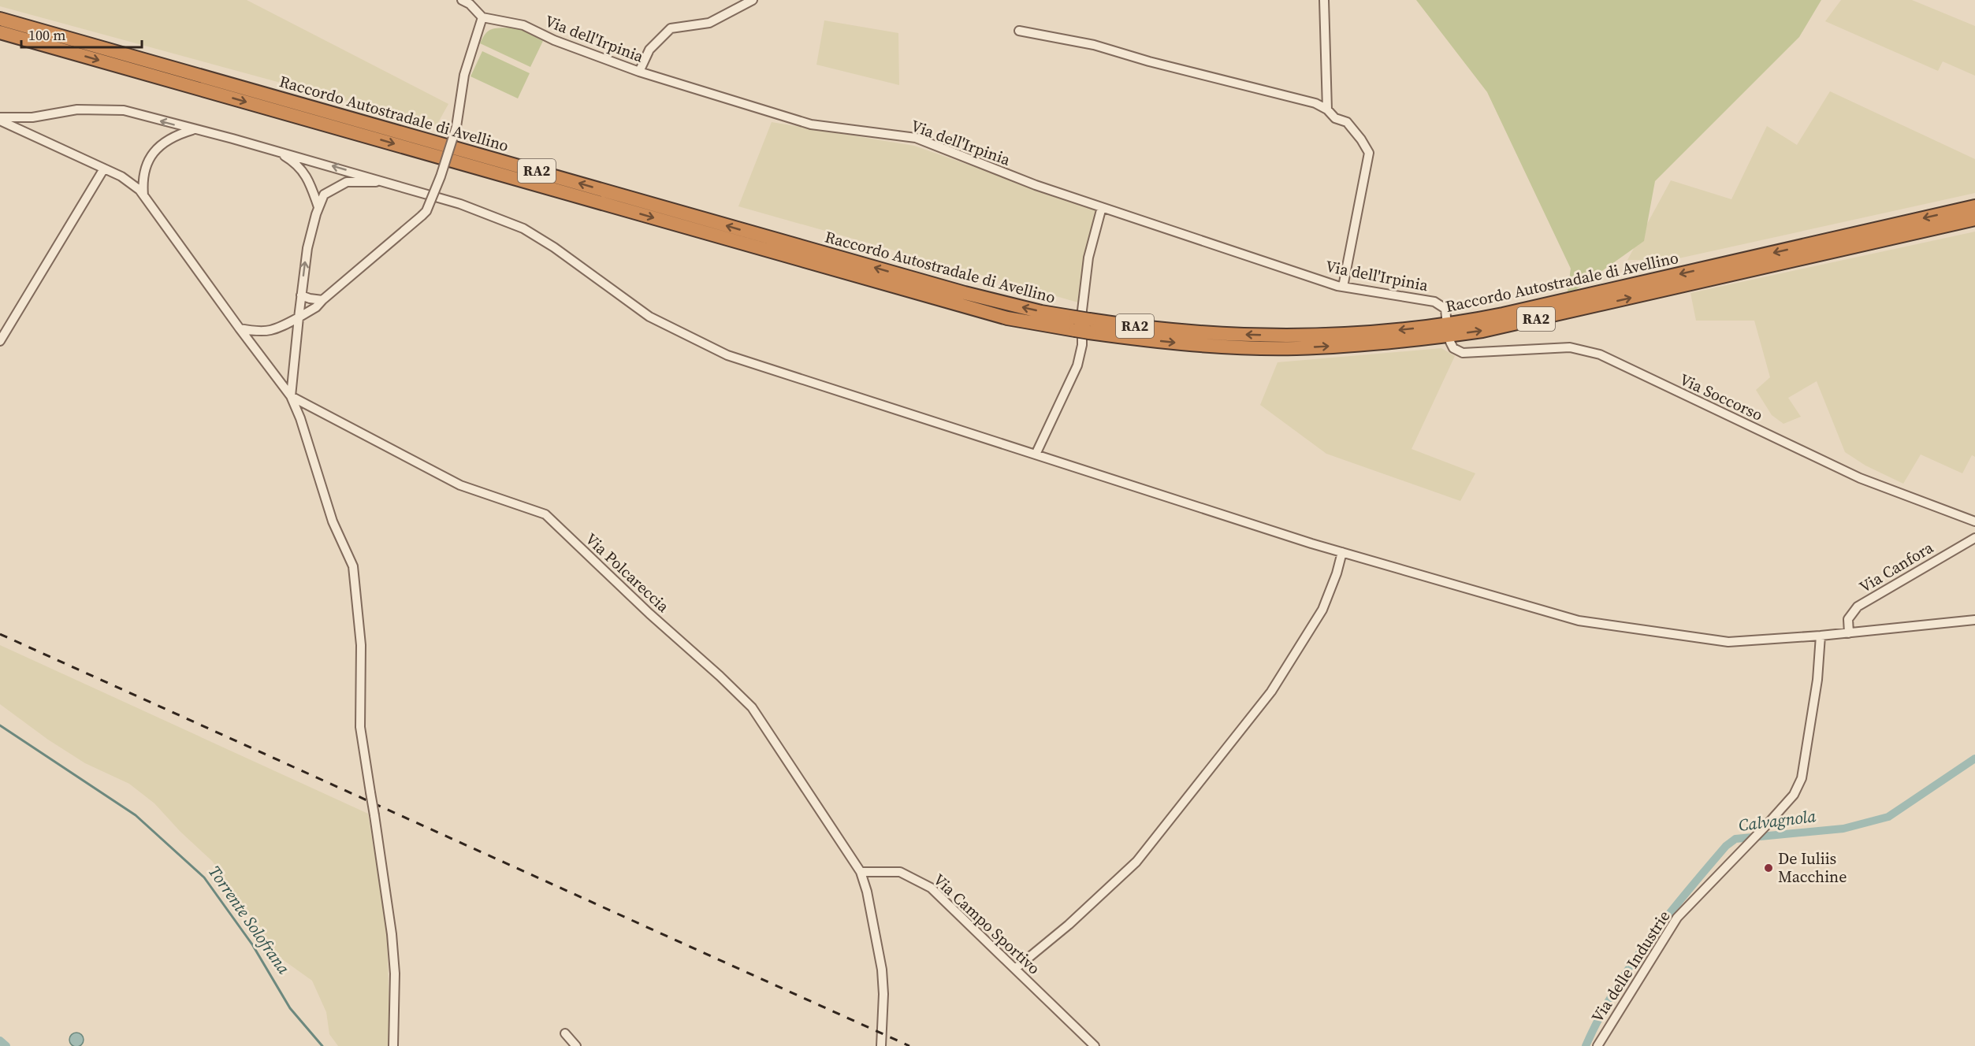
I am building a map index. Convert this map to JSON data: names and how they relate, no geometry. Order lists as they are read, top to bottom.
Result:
{
  "streets": {
    "highway": ["Raccordo Autostradale di Avellino", "RA2"],
    "street": [
      "Via dell'Irpinia",
      "Via Soccorso",
      "Via Canfora",
      "Via Polcareccia",
      "Via Campo Sportivo",
      "Via delle Industrie"
    ]
  },
  "crossings": [
    ["Via Polcareccia", "Via Campo Sportivo"]
  ],
  "water": ["Calvagnola", "Torrente Solofrana"],
  "places": ["De Iuliis Macchine"],
  "scale_bar": "100 m"
}
